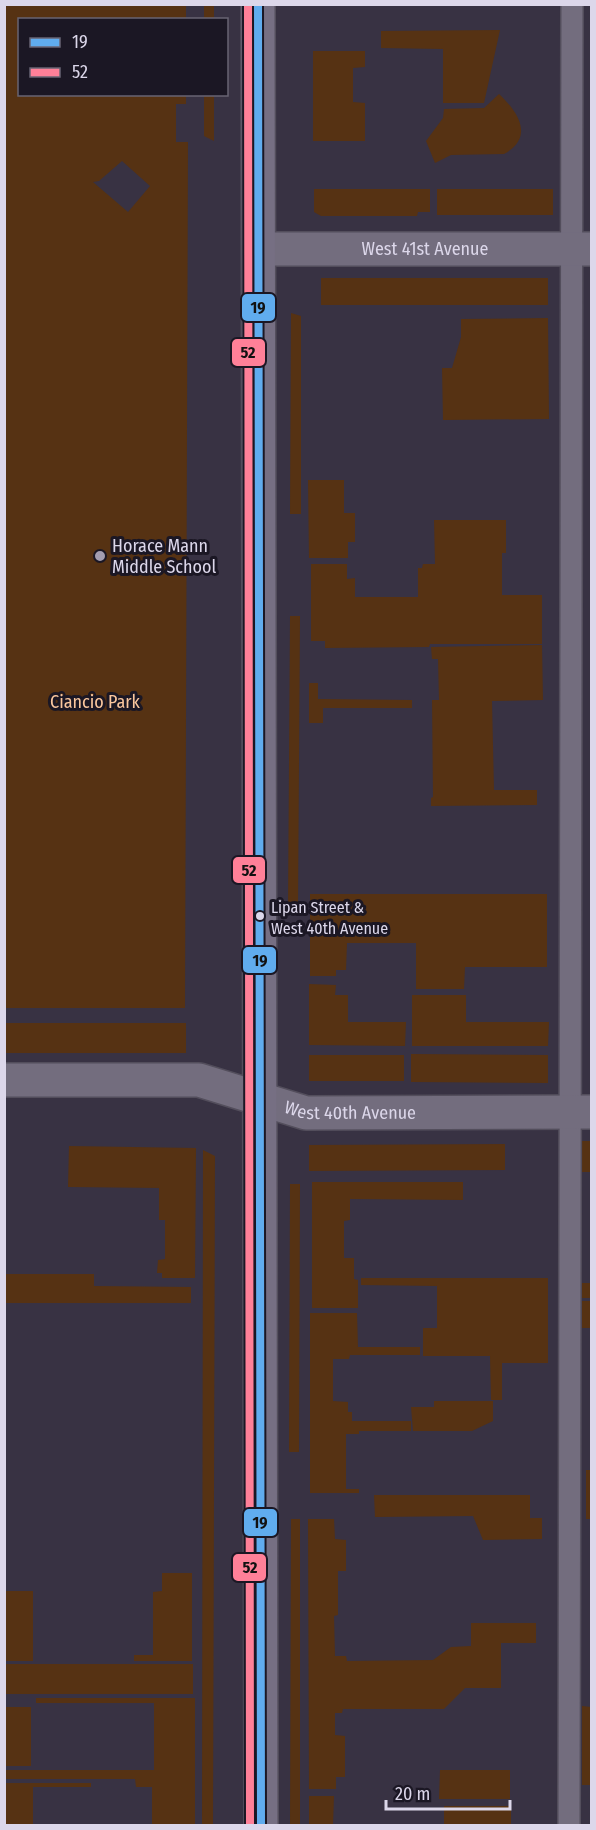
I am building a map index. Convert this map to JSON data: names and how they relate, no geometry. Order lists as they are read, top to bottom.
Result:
{
  "streets": {
    "street": ["West 41st Avenue", "West 40th Avenue"]
  },
  "parks": ["Ciancio Park"],
  "places": ["Horace Mann Middle School", "Lipan Street & West 40th Avenue"],
  "lines": ["transit line 19", "transit line 52"],
  "legend": ["19", "52"],
  "scale_bar": "20 m"
}
